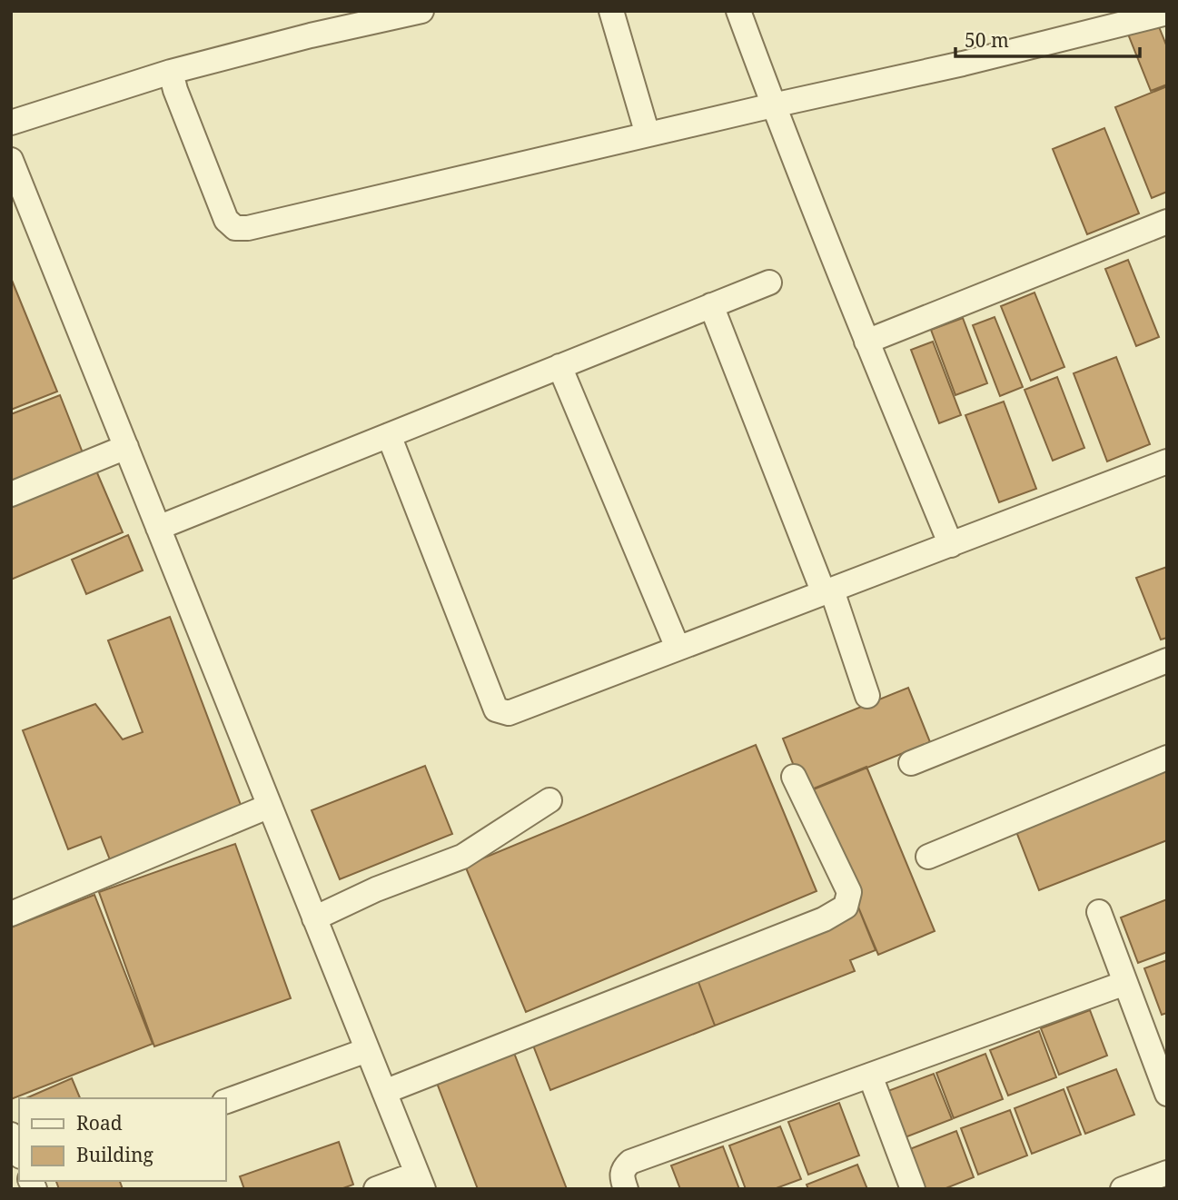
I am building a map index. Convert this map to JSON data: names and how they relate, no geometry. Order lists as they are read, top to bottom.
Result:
{
  "legend": ["Road", "Building"],
  "scale_bar": "50 m"
}
